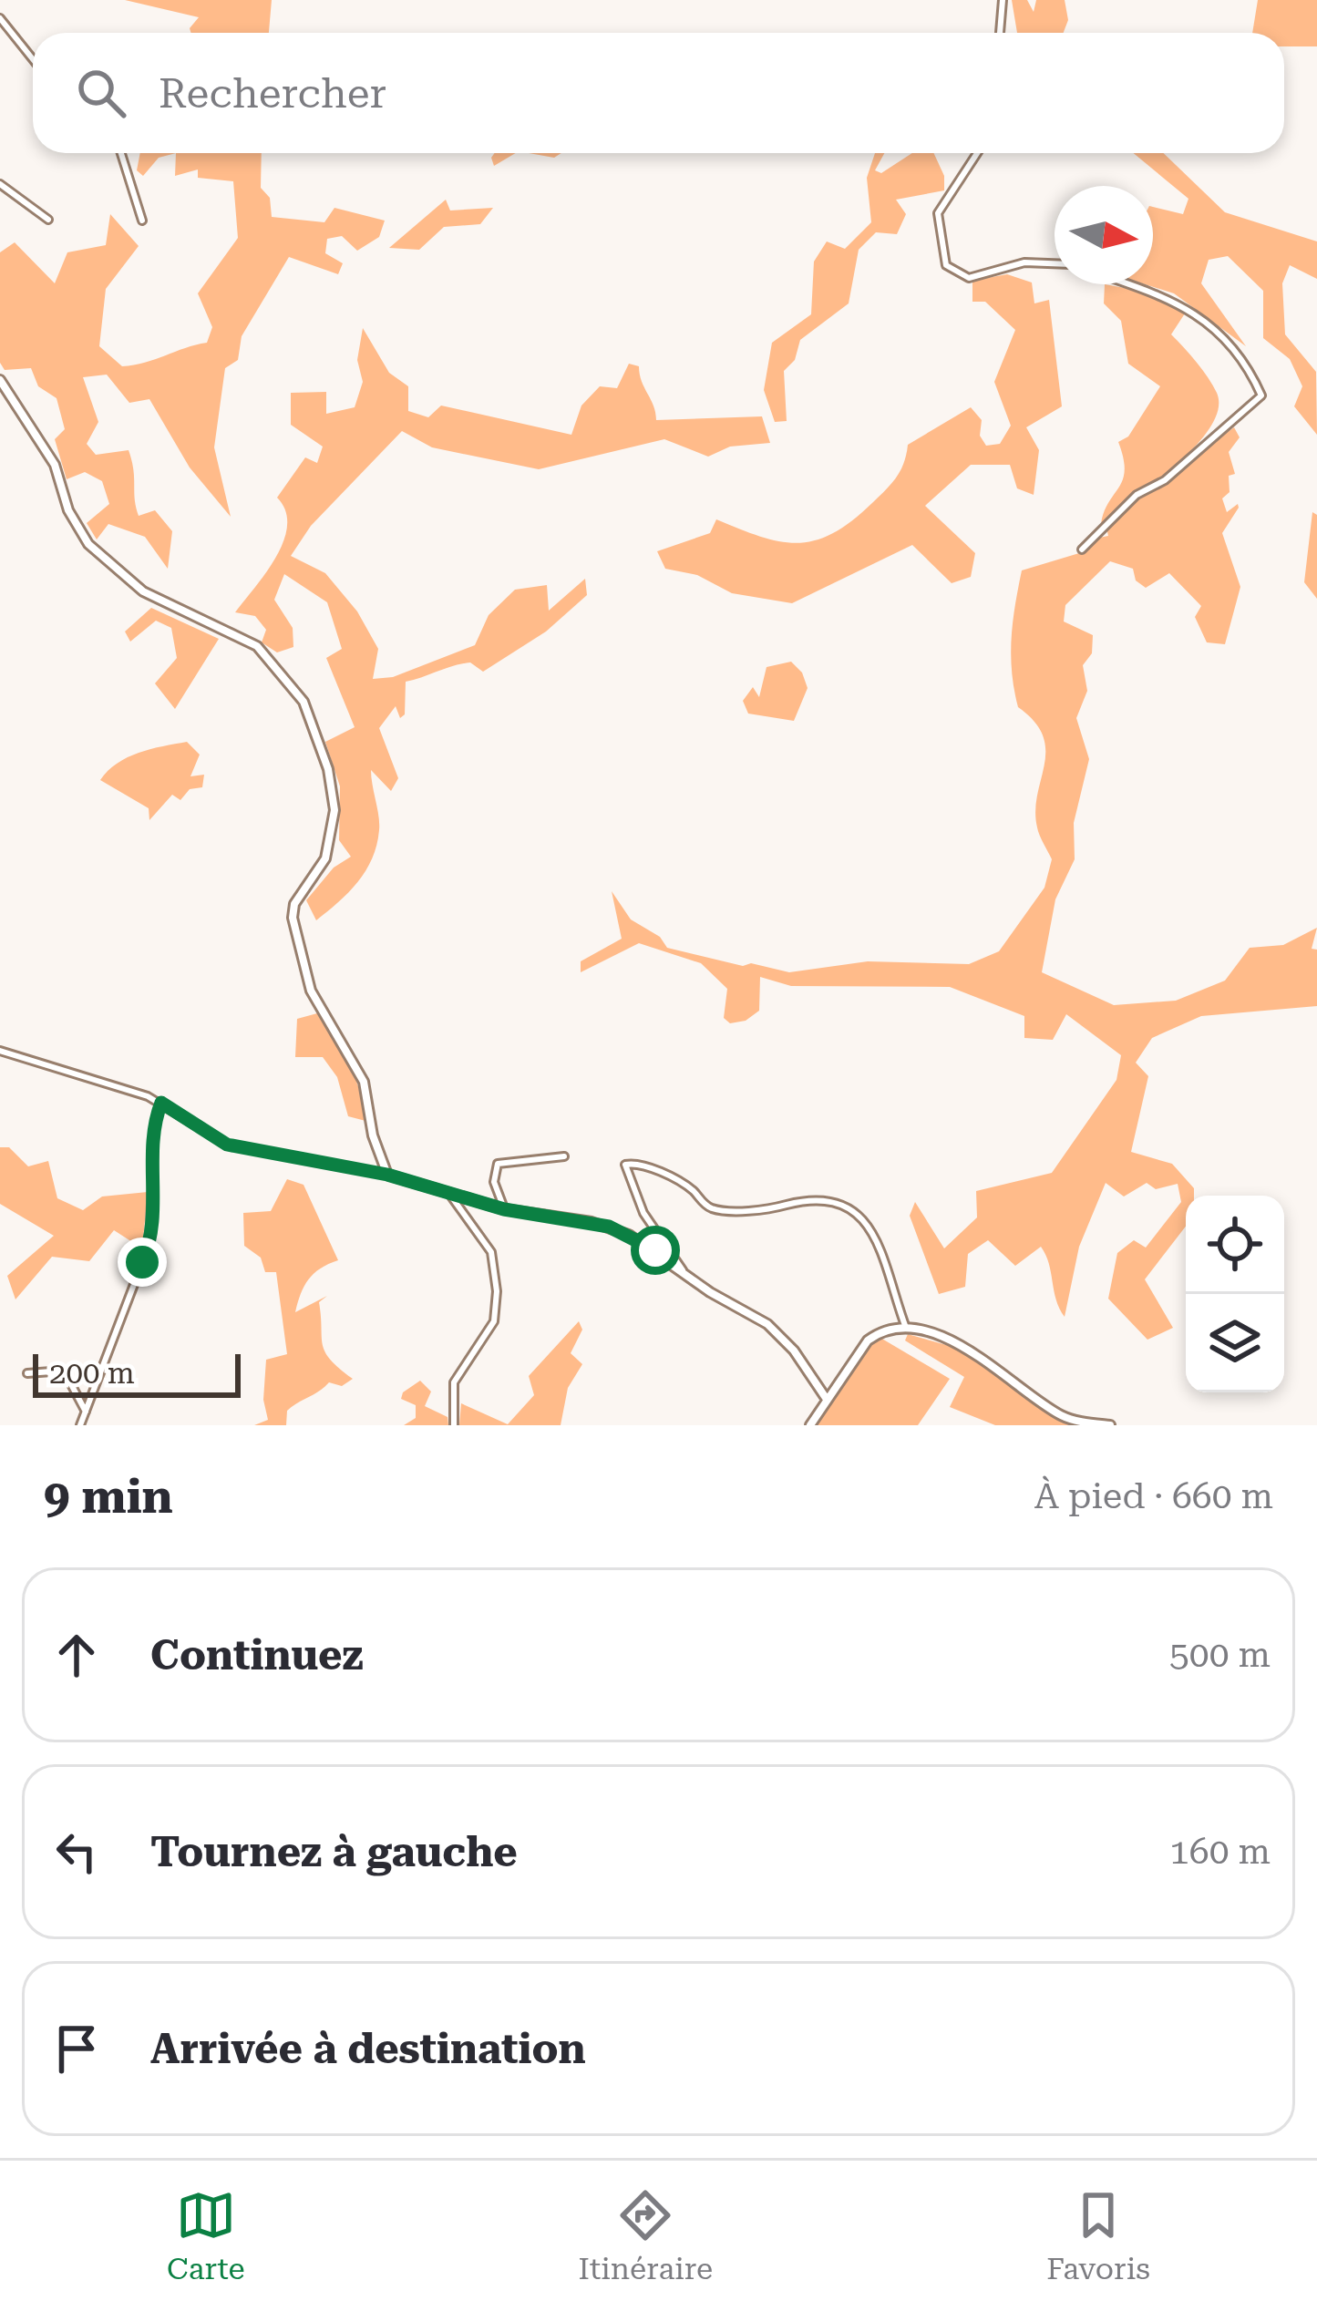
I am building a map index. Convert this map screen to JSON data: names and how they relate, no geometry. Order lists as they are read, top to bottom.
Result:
{
  "scale_bar": "200 m",
  "north": "right",
  "page": {
    "search": "Rechercher",
    "scale": "200 m",
    "heading": ["9 min", "À pied · 660 m"],
    "list": [
      ["Continuez", "500 m"],
      ["Tournez à gauche", "160 m"],
      "Arrivée à destination"
    ],
    "nav": ["Carte", "Itinéraire", "Favoris"]
  }
}
